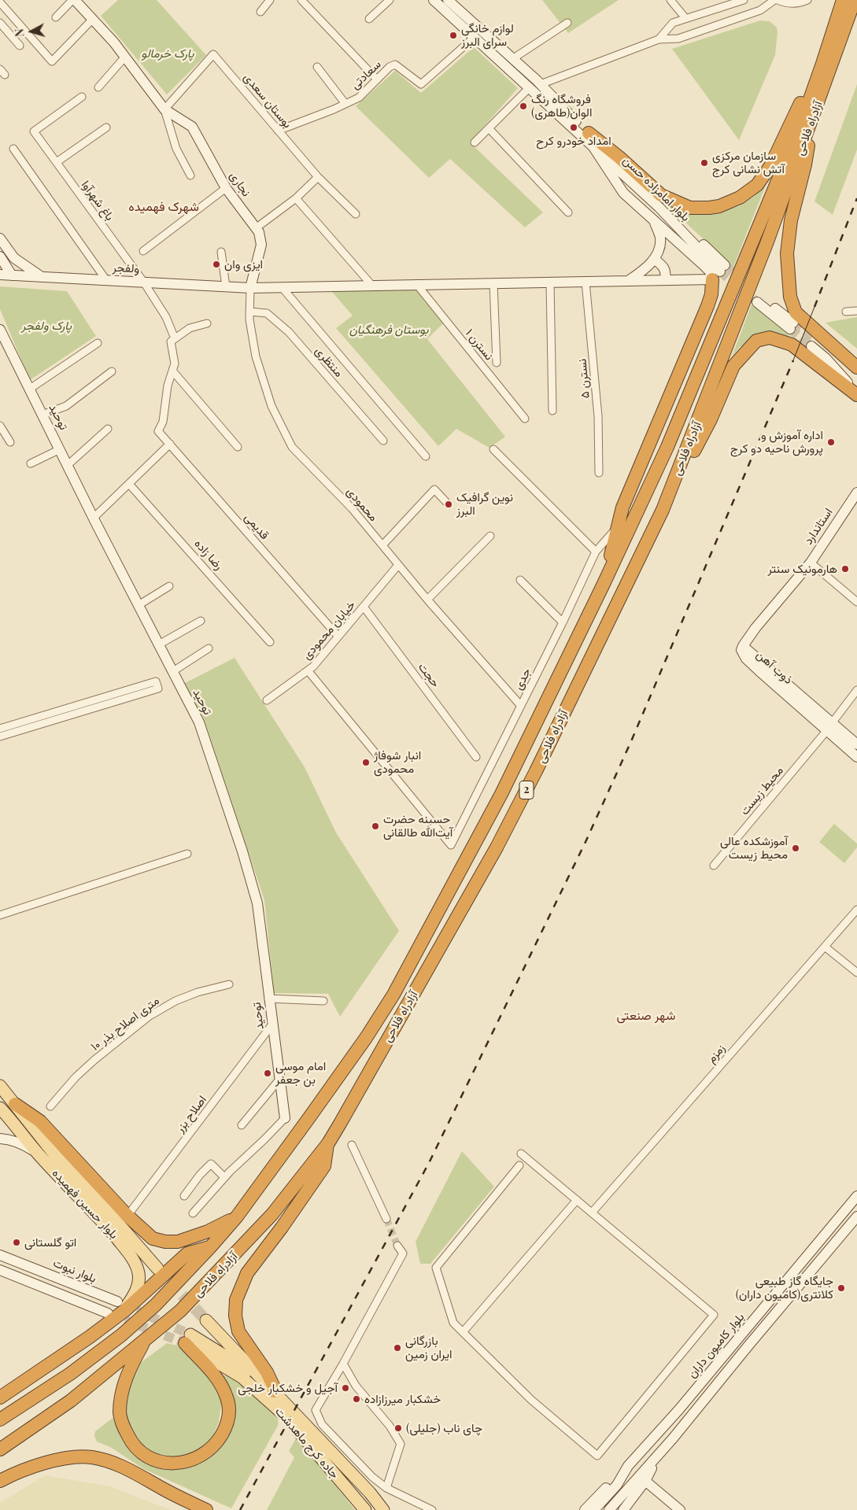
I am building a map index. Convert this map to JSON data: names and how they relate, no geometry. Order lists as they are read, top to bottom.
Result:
{
  "streets": {
    "highway": ["آزادراه فلاحی", "2"],
    "main road": [
      "نجاری",
      "بلوار امامزاده حسن",
      "ولفجر",
      "توحید",
      "استاندارد",
      "ذوب آهن",
      "بلوار حسین فهمیده",
      "بلوار نبوت",
      "بلوار کامیون داران",
      "جاده کرج ماهدشت"
    ],
    "street": [
      "سعادتی",
      "بوستان سعدی",
      "باغ شهرآوا",
      "نسترن ۱",
      "منتظری",
      "نسترن ۵",
      "محمودی",
      "قدیمی",
      "رضا زاده",
      "خیابان محمودی",
      "حجت",
      "جدی",
      "محیط زیست",
      "۱۰ متری اصلاح بذر",
      "زمزم",
      "اصلاح بزر"
    ]
  },
  "crossings": [
    ["سعادتی", "بوستان سعدی"],
    ["سعادتی", "بلوار امامزاده حسن"],
    ["بوستان سعدی", "نجاری"],
    ["نجاری", "ولفجر"],
    ["نجاری", "محمودی"],
    ["بلوار امامزاده حسن", "ولفجر"],
    ["باغ شهرآوا", "ولفجر"],
    ["ولفجر", "نسترن ۱"],
    ["ولفجر", "نسترن ۵"],
    ["ولفجر", "محمودی"],
    ["منتظری", "محمودی"],
    ["توحید", "اصلاح بزر"],
    ["محمودی", "خیابان محمودی"],
    ["محمودی", "جدی"],
    ["قدیمی", "خیابان محمودی"],
    ["استاندارد", "ذوب آهن"],
    ["خیابان محمودی", "حجت"],
    ["خیابان محمودی", "جدی"],
    ["ذوب آهن", "محیط زیست"],
    ["بلوار حسین فهمیده", "بلوار نبوت"]
  ],
  "districts": ["شهرک فهمیده", "شهر صنعتی"],
  "parks": ["پارک خرمالو", "پارک ولفجر", "بوستان فرهنگیان"],
  "places": [
    "لوازم خانگی سرای البرز",
    "فروشگاه رنگ الوان(طاهری)",
    "امداد خودرو کرح",
    "سازمان مرکزی آتش نشانی کرج",
    "ایزی وان",
    "اداره آموزش و پرورش ناحیه دو کرج",
    "نوین گرافیک البرز",
    "هارمونیک سنتر",
    "انبار شوفاژ محمودی",
    "حسینه حضرت آیت‌الله طالقانی",
    "آموزشکده عالی محیط زیست",
    "امام موسی بن جعفر",
    "اتو گلستانی",
    "جایگاه گاز طبیعی کلانتری(کامیون داران)",
    "بازرگانی ایران زمین",
    "آجیل و خشکبار خلجی",
    "خشکبار میرزازاده",
    "چای ناب (جلیلی)"
  ],
  "north": "left"
}
